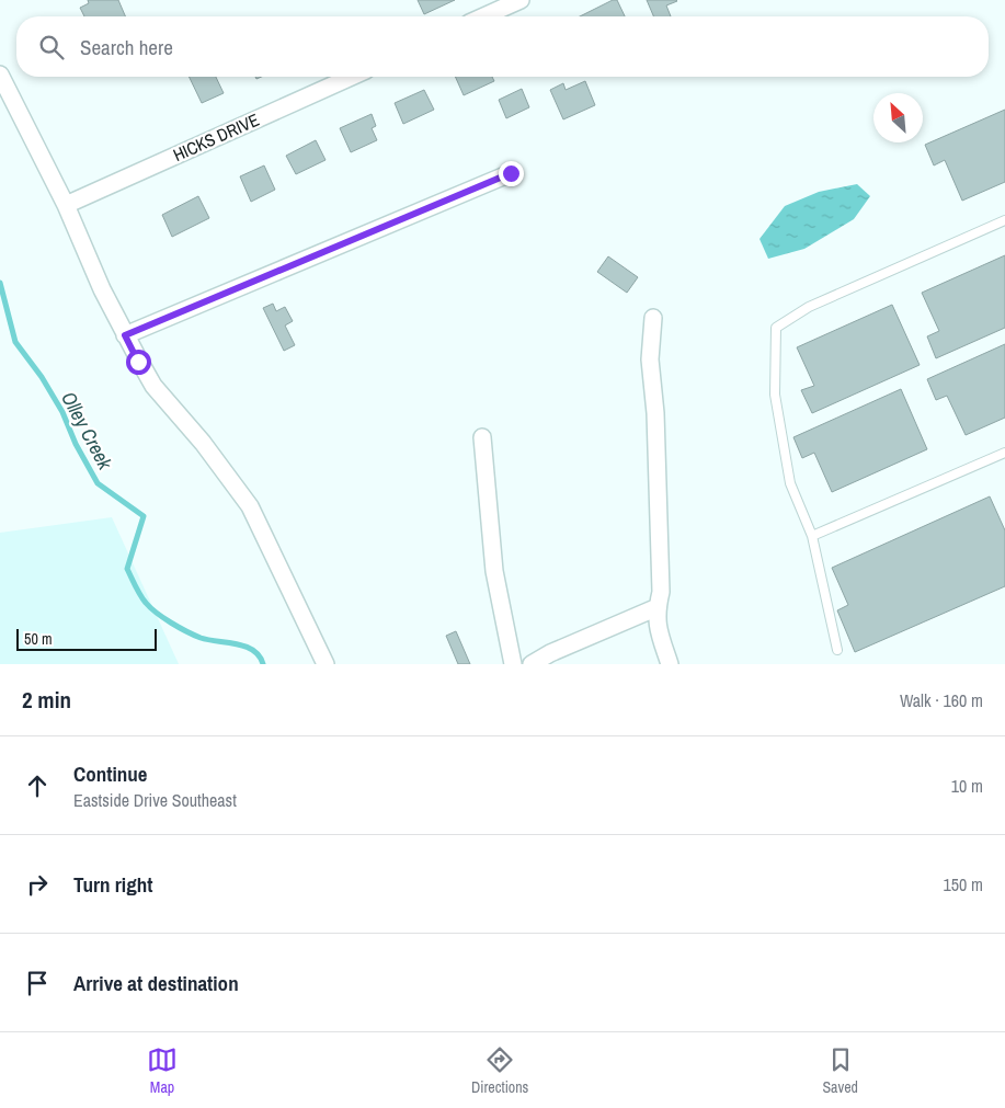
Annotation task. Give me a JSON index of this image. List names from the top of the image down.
{
  "streets": {
    "street": ["HICKS DRIVE"]
  },
  "water": ["Olley Creek"],
  "scale_bar": "50 m",
  "north": "top left",
  "page": {
    "search": "Search here",
    "scale": "50 m",
    "heading": ["2 min", "Walk · 160 m"],
    "list": [
      ["Continue", "Eastside Drive Southeast", "10 m"],
      ["Turn right", "150 m"],
      "Arrive at destination"
    ],
    "nav": ["Map", "Directions", "Saved"]
  }
}
